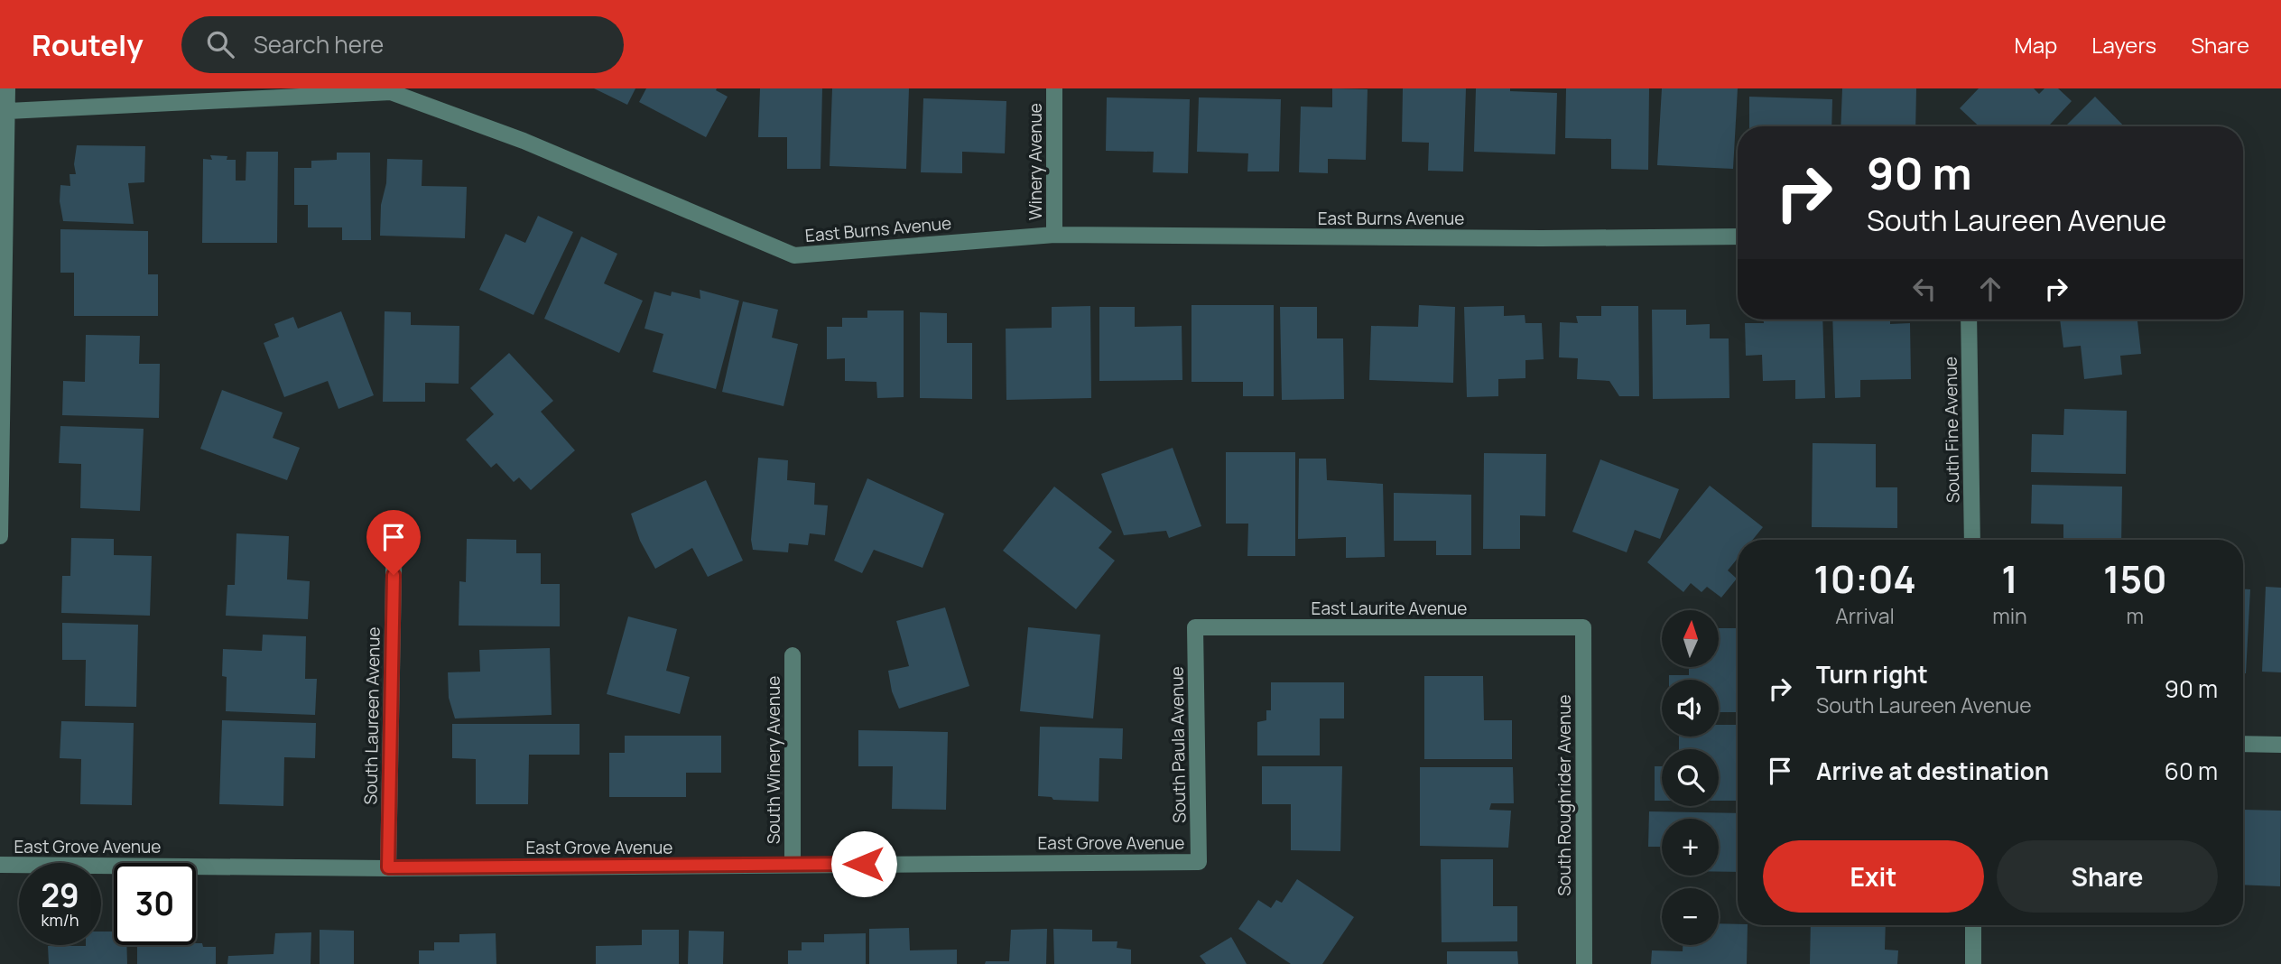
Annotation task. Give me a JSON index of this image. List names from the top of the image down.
{
  "streets": {
    "street": [
      "Winery Avenue",
      "East Burns Avenue",
      "South Fine Avenue",
      "East Laurite Avenue",
      "South Laureen Avenue",
      "South Paula Avenue",
      "South Winery Avenue",
      "South Roughrider Avenue",
      "East Grove Avenue"
    ]
  },
  "crossings": [
    ["Winery Avenue", "East Burns Avenue"],
    ["East Laurite Avenue", "South Paula Avenue"],
    ["East Laurite Avenue", "South Roughrider Avenue"],
    ["South Laureen Avenue", "East Grove Avenue"],
    ["South Paula Avenue", "East Grove Avenue"],
    ["South Winery Avenue", "East Grove Avenue"]
  ],
  "north": "top",
  "page": {
    "header": "Routely",
    "search": "Search here",
    "nav": ["Map", "Layers", "Share"],
    "turn": ["90 m", "South Laureen Avenue"],
    "eta": [
      "10:04",
      "Arrival",
      "1",
      "min",
      "150",
      "m"
    ],
    "map_buttons": ["+", "−"],
    "list": [
      {
        "name": "Turn right",
        "note": "South Laureen Avenue",
        "value": "90 m"
      },
      {
        "name": "Arrive at destination",
        "value": "60 m"
      }
    ],
    "buttons": ["Exit", "Share"],
    "speed": "29 km/h",
    "limit": "30"
  }
}
